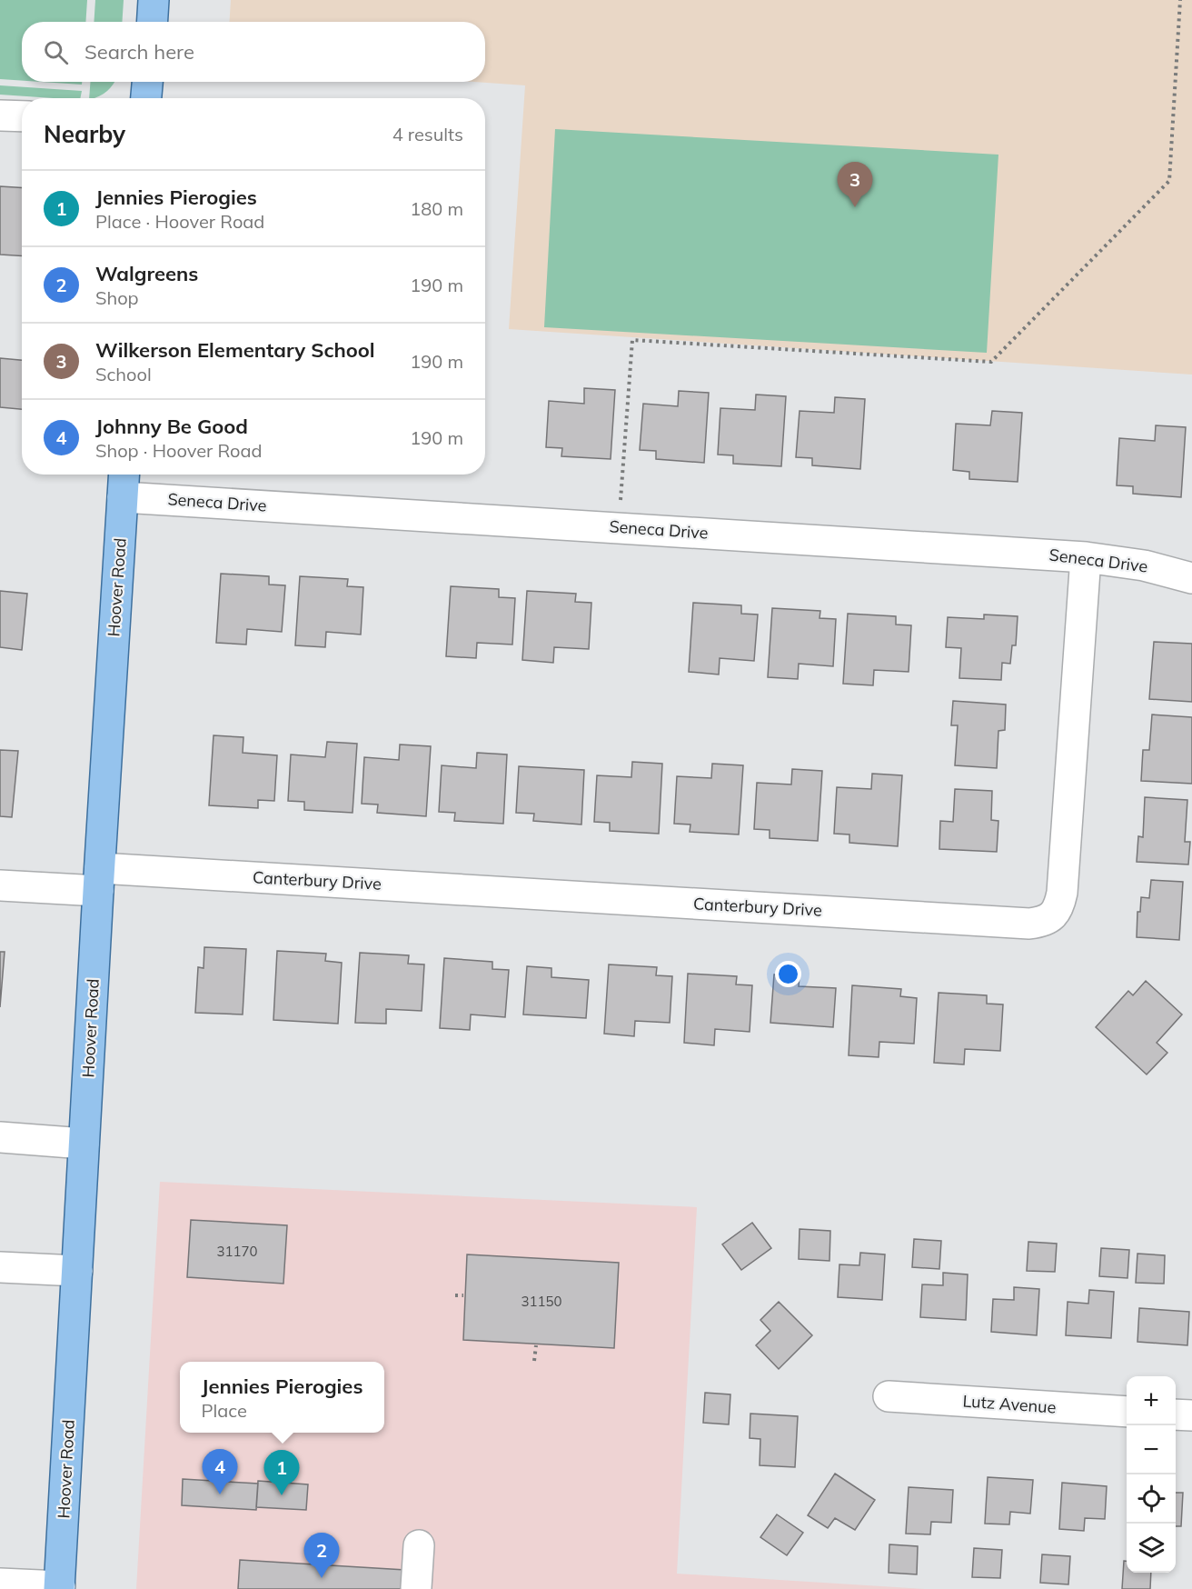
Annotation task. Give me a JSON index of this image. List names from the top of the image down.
{
  "streets": {
    "main road": ["Hoover Road"],
    "street": ["Seneca Drive", "Canterbury Drive", "Lutz Avenue"]
  },
  "crossings": [
    ["Seneca Drive", "Hoover Road"],
    ["Seneca Drive", "Canterbury Drive"],
    ["Hoover Road", "Canterbury Drive"]
  ],
  "house_numbers": ["31170", "31150"],
  "page": {
    "search": "Search here",
    "heading": ["Nearby", "4 results"],
    "pins": [
      "3",
      "4",
      "1",
      "2"
    ],
    "list": [
      {
        "mark": "1",
        "name": "Jennies Pierogies",
        "note": "Place · Hoover Road",
        "value": "180 m"
      },
      {
        "mark": "2",
        "name": "Walgreens",
        "note": "Shop",
        "value": "190 m"
      },
      {
        "mark": "3",
        "name": "Wilkerson Elementary School",
        "note": "School",
        "value": "190 m"
      },
      {
        "mark": "4",
        "name": "Johnny Be Good",
        "note": "Shop · Hoover Road",
        "value": "190 m"
      }
    ],
    "popup": ["Jennies Pierogies", "Place"],
    "map_buttons": ["+", "−"]
  }
}
